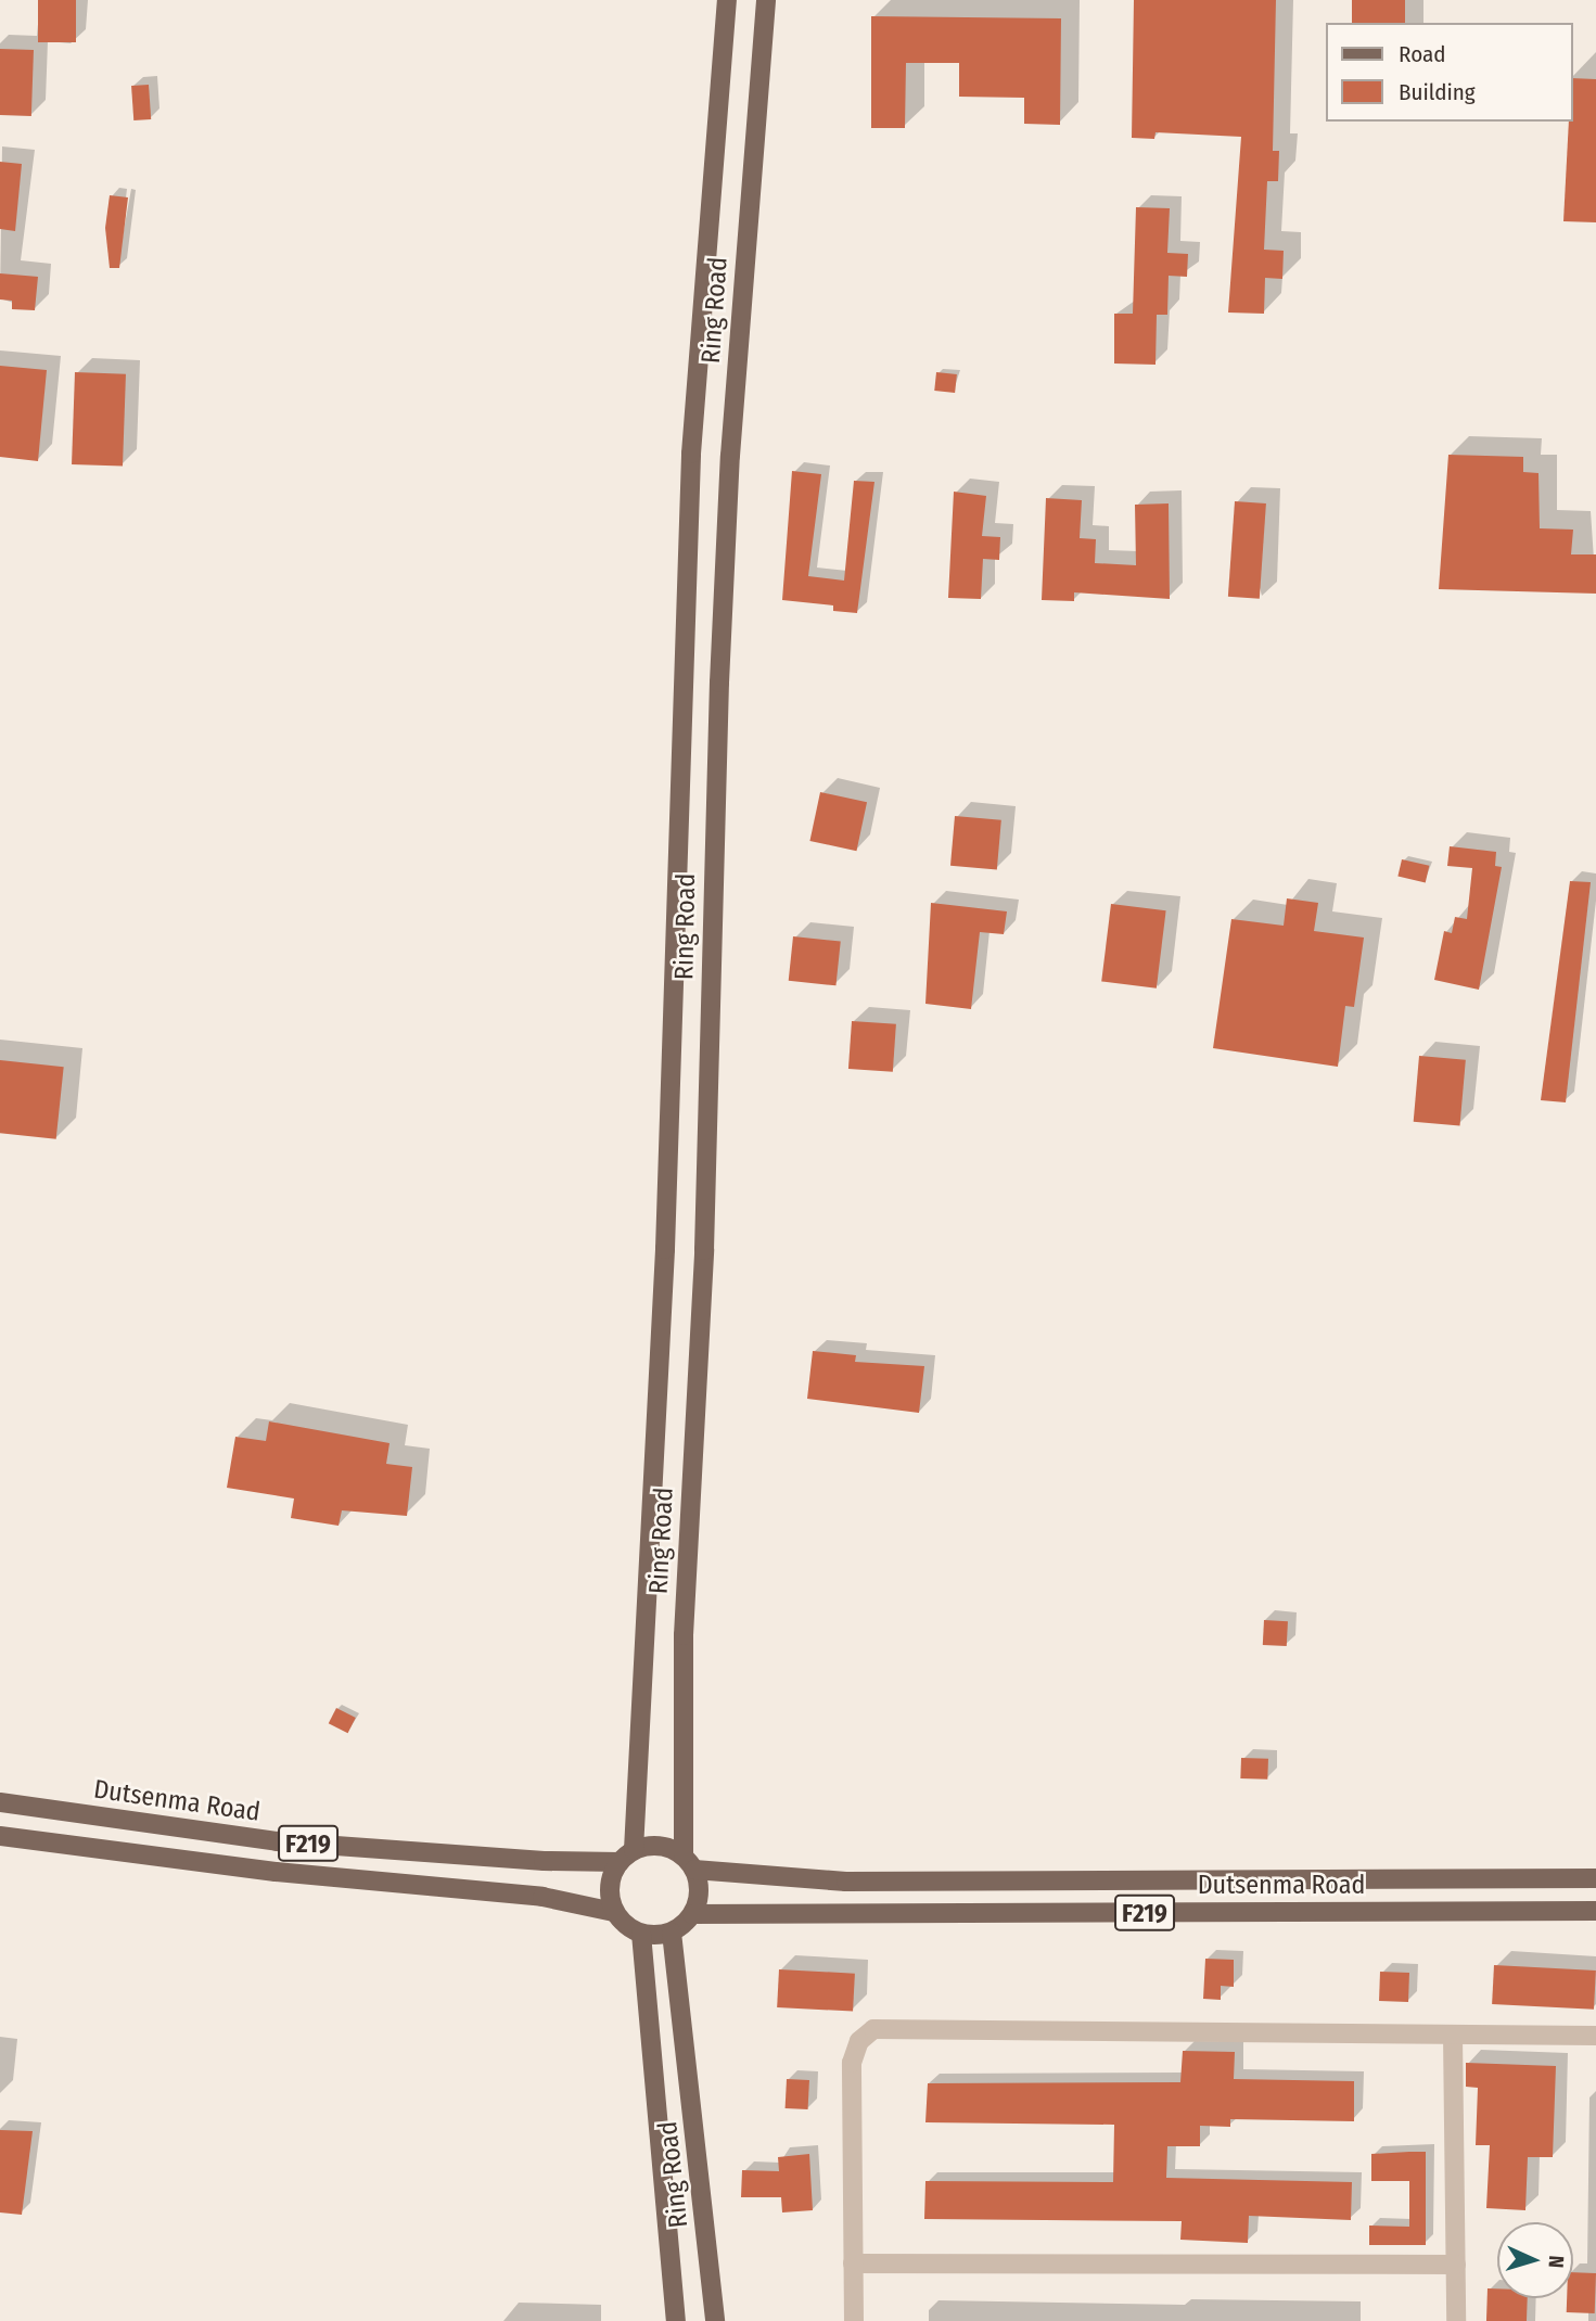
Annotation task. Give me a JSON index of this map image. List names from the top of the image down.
{
  "streets": {
    "main road": ["Ring Road", "Dutsenma Road", "F219"]
  },
  "crossings": [
    ["Ring Road", "Dutsenma Road"],
    ["Ring Road", "F219"],
    ["Dutsenma Road", "F219"]
  ],
  "legend": ["Road", "Building"],
  "north": "right"
}
